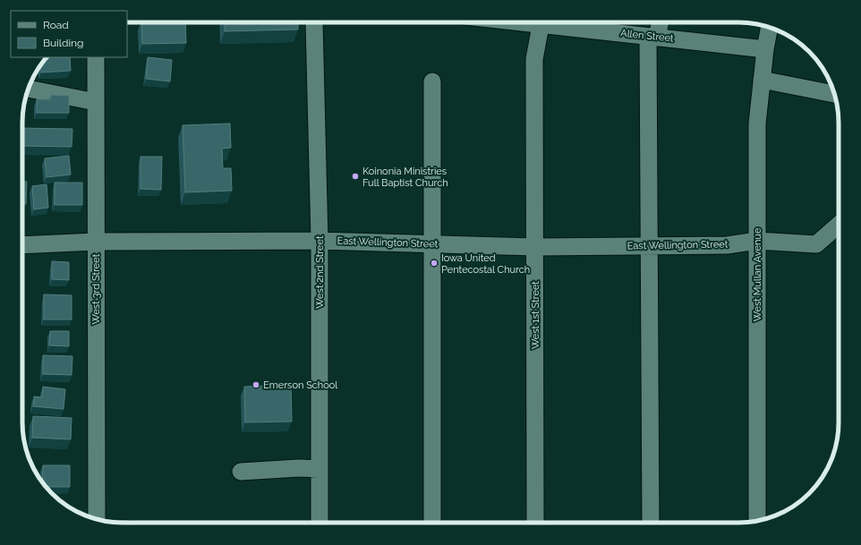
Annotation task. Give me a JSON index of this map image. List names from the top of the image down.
{
  "streets": {
    "street": [
      "Allen Street",
      "East Wellington Street",
      "West 2nd Street",
      "West Mullan Avenue",
      "West 3rd Street",
      "West 1st Street"
    ]
  },
  "crossings": [
    ["Allen Street", "West Mullan Avenue"],
    ["East Wellington Street", "West 2nd Street"],
    ["East Wellington Street", "West Mullan Avenue"],
    ["East Wellington Street", "West 3rd Street"],
    ["East Wellington Street", "West 1st Street"]
  ],
  "places": ["Koinonia Ministries Full Baptist Church", "Iowa United Pentecostal Church", "Emerson School"],
  "legend": ["Road", "Building"]
}
